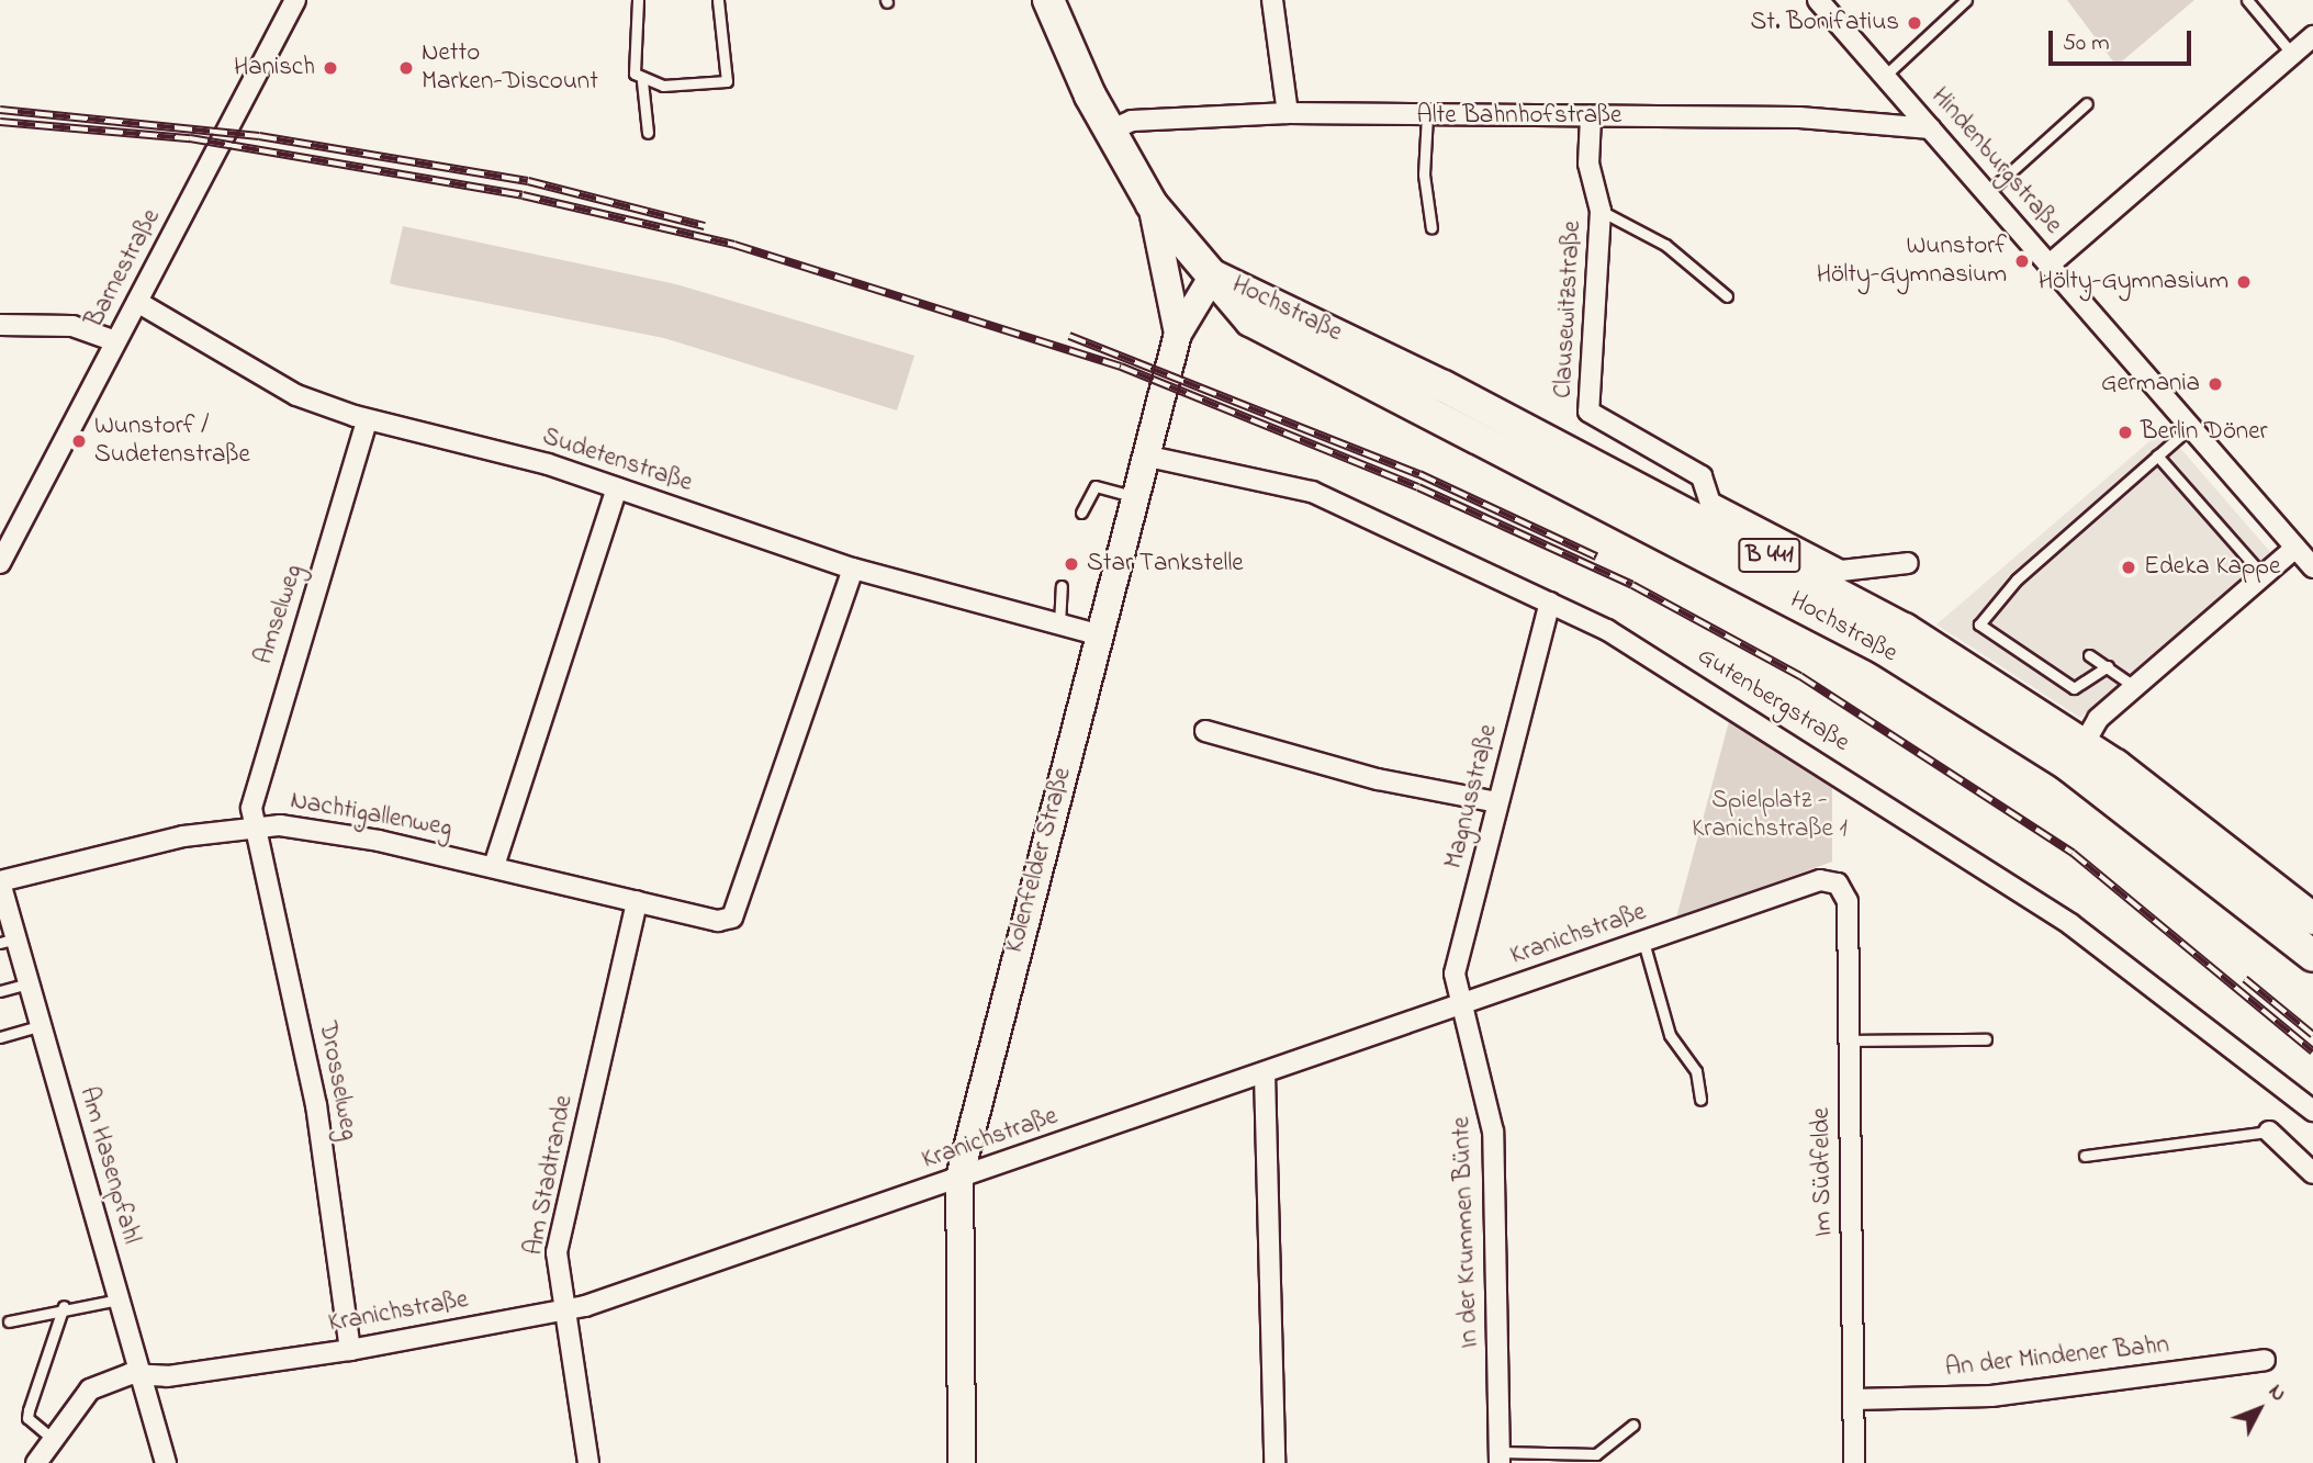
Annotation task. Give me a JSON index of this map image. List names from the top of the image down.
{
  "streets": {
    "main road": ["Hochstraße", "B 441", "Kolenfelder Straße"],
    "street": [
      "Alte Bahnhofstraße",
      "Hindenburgstraße",
      "Barnestraße",
      "Clausewitzstraße",
      "Sudetenstraße",
      "Amselweg",
      "Gutenbergstraße",
      "Magnusstraße",
      "Nachtigallenweg",
      "Kranichstraße",
      "Drosselweg",
      "Am Hasenpfahl",
      "Im Südfelde",
      "Am Stadtrande",
      "In der Krummen Bünte",
      "An der Mindener Bahn"
    ]
  },
  "crossings": [
    ["Alte Bahnhofstraße", "Hindenburgstraße"],
    ["Alte Bahnhofstraße", "Clausewitzstraße"],
    ["Alte Bahnhofstraße", "B 441"],
    ["Barnestraße", "Sudetenstraße"],
    ["Hochstraße", "B 441"],
    ["Hochstraße", "Kolenfelder Straße"],
    ["Sudetenstraße", "Amselweg"],
    ["Sudetenstraße", "Nachtigallenweg"],
    ["Sudetenstraße", "Kolenfelder Straße"],
    ["B 441", "Kolenfelder Straße"],
    ["Amselweg", "Nachtigallenweg"],
    ["Amselweg", "Drosselweg"],
    ["Gutenbergstraße", "Magnusstraße"],
    ["Gutenbergstraße", "Kolenfelder Straße"],
    ["Magnusstraße", "Kranichstraße"],
    ["Magnusstraße", "In der Krummen Bünte"],
    ["Nachtigallenweg", "Drosselweg"],
    ["Nachtigallenweg", "Am Hasenpfahl"],
    ["Nachtigallenweg", "Am Stadtrande"],
    ["Kolenfelder Straße", "Kranichstraße"],
    ["Kranichstraße", "Drosselweg"],
    ["Kranichstraße", "Am Hasenpfahl"],
    ["Kranichstraße", "Im Südfelde"],
    ["Kranichstraße", "Am Stadtrande"],
    ["Kranichstraße", "In der Krummen Bünte"],
    ["Im Südfelde", "An der Mindener Bahn"]
  ],
  "parks": ["Spielplatz - Kranichstraße 1"],
  "places": [
    "St. Bonifatius",
    "Hanisch",
    "Netto Marken-Discount",
    "Wunstorf Hölty-Gymnasium",
    "Hölty-Gymnasium",
    "Germania",
    "Berlin Döner",
    "Wunstorf / Sudetenstraße",
    "Star Tankstelle",
    "Edeka Kappe"
  ],
  "scale_bar": "50 m",
  "north": "top right"
}
